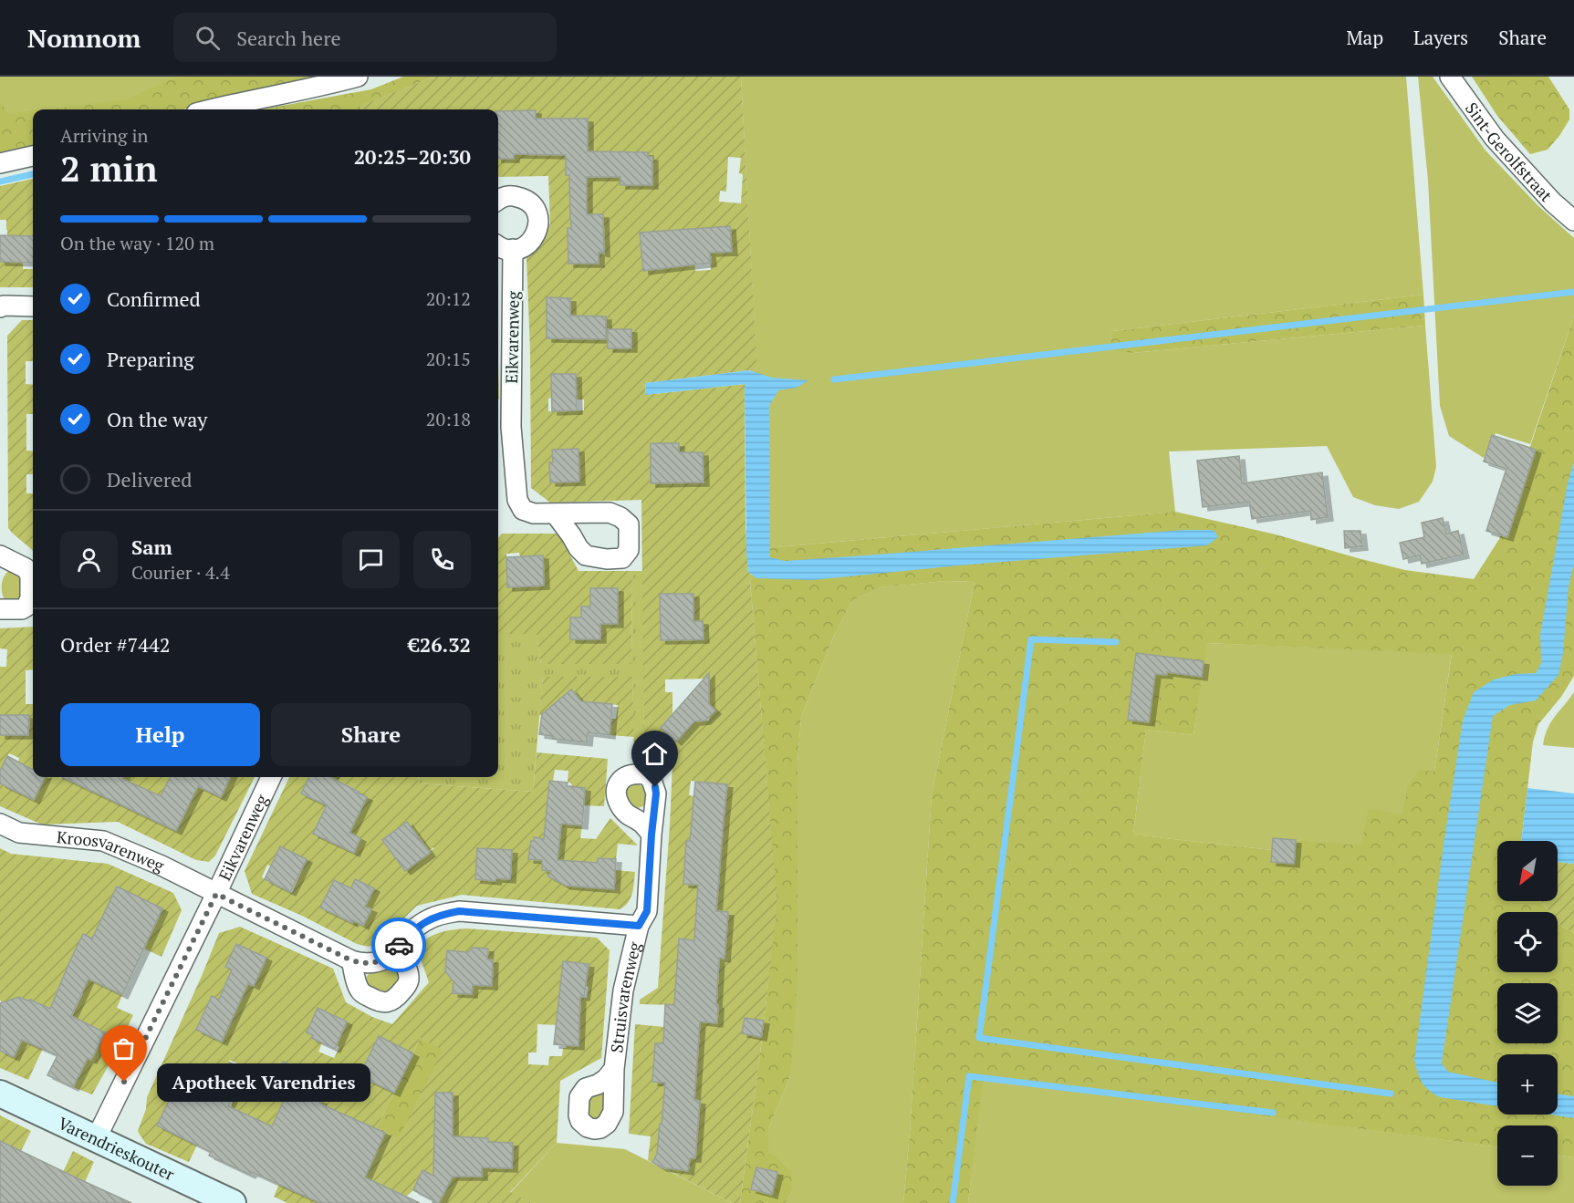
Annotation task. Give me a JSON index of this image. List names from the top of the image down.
{
  "streets": {
    "street": [
      "Sint-Gerolfstraat",
      "Eikvarenweg",
      "Kroosvarenweg",
      "Struisvarenweg",
      "Varendrieskouter"
    ]
  },
  "crossings": [
    ["Eikvarenweg", "Kroosvarenweg"],
    ["Eikvarenweg", "Struisvarenweg"],
    ["Eikvarenweg", "Varendrieskouter"],
    ["Kroosvarenweg", "Struisvarenweg"]
  ],
  "places": ["Apotheek Varendries"],
  "north": "bottom left",
  "page": {
    "header": "Nomnom",
    "search": "Search here",
    "nav": ["Map", "Layers", "Share"],
    "heading": ["2 min", "Arriving in", "20:25–20:30"],
    "panel": [
      "Sam",
      "Courier · 4.4",
      "Order #7442",
      "€26.32"
    ],
    "bar": "On the way · 120 m",
    "list": [
      ["Confirmed", "20:12"],
      ["Preparing", "20:15"],
      ["On the way", "20:18"],
      "Delivered"
    ],
    "buttons": ["Help", "Share"],
    "map_buttons": ["+", "−"],
    "bubble": "Apotheek Varendries"
  }
}
